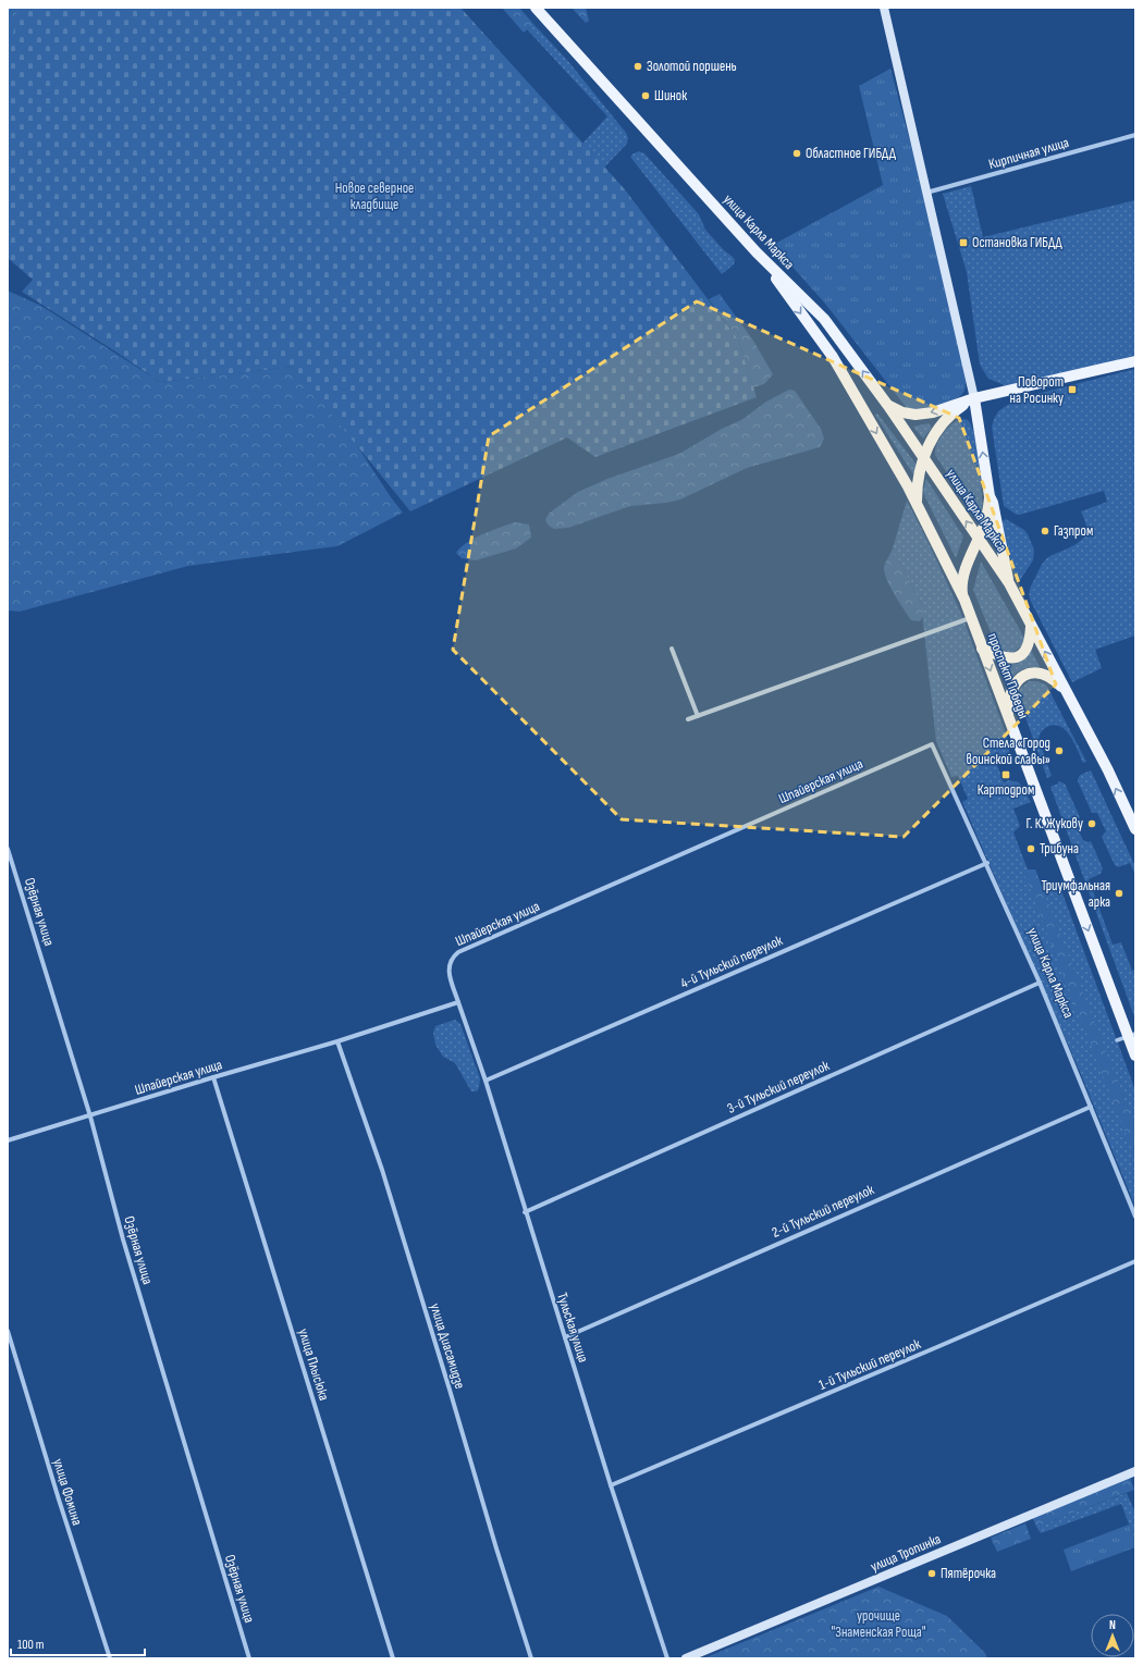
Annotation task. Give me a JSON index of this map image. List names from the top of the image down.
{
  "streets": {
    "main road": ["улица Карла Маркса", "проспект Победы", "улица Тропинка"],
    "street": [
      "Кирпичная улица",
      "Шпайерская улица",
      "Озёрная улица",
      "4-й Тульский переулок",
      "3-й Тульский переулок",
      "2-й Тульский переулок",
      "Тульская улица",
      "улица Диасамидзе",
      "улица Плысюка",
      "1-й Тульский переулок",
      "улица Фомина"
    ]
  },
  "crossings": [
    ["Кирпичная улица", "улица Карла Маркса"],
    ["улица Карла Маркса", "Шпайерская улица"],
    ["улица Карла Маркса", "4-й Тульский переулок"],
    ["улица Карла Маркса", "3-й Тульский переулок"],
    ["улица Карла Маркса", "2-й Тульский переулок"],
    ["Шпайерская улица", "Озёрная улица"],
    ["Шпайерская улица", "Тульская улица"],
    ["Шпайерская улица", "улица Диасамидзе"],
    ["Шпайерская улица", "улица Плысюка"],
    ["4-й Тульский переулок", "Тульская улица"],
    ["3-й Тульский переулок", "Тульская улица"],
    ["2-й Тульский переулок", "Тульская улица"],
    ["Тульская улица", "1-й Тульский переулок"]
  ],
  "parks": ["Новое северное кладбище", "урочище \"Знаменская Роща\""],
  "places": {
    "other": [
      "Золотой поршень",
      "Шинок",
      "Областное ГИБДД",
      "Газпром",
      "Стела «Город воинской славы»",
      "Г. К. Жукову",
      "Трибуна",
      "Триумфальная арка",
      "Пятёрочка"
    ],
    "transit": ["Остановка ГИБДД", "Поворот на Росинку", "Картодром"]
  },
  "scale_bar": "100 m",
  "north": "top"
}
